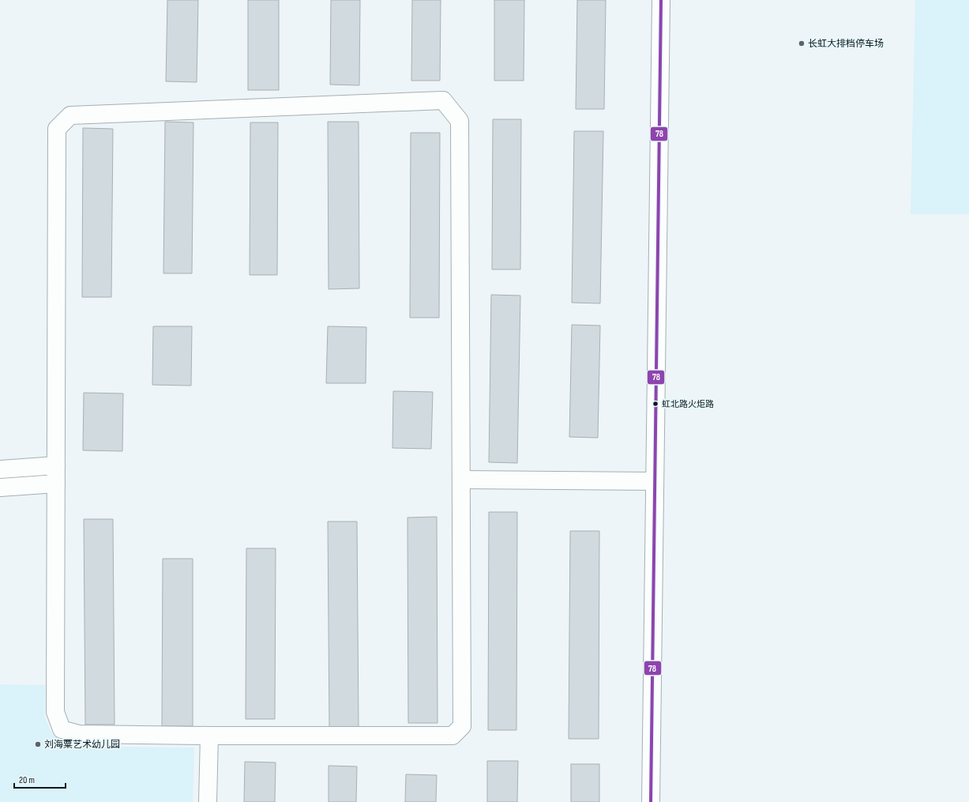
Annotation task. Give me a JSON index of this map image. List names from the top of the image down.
{
  "places": ["长虹大排档停车场", "虹北路火炬路", "刘海粟艺术幼儿园"],
  "lines": ["transit line 78"],
  "scale_bar": "20 m"
}
